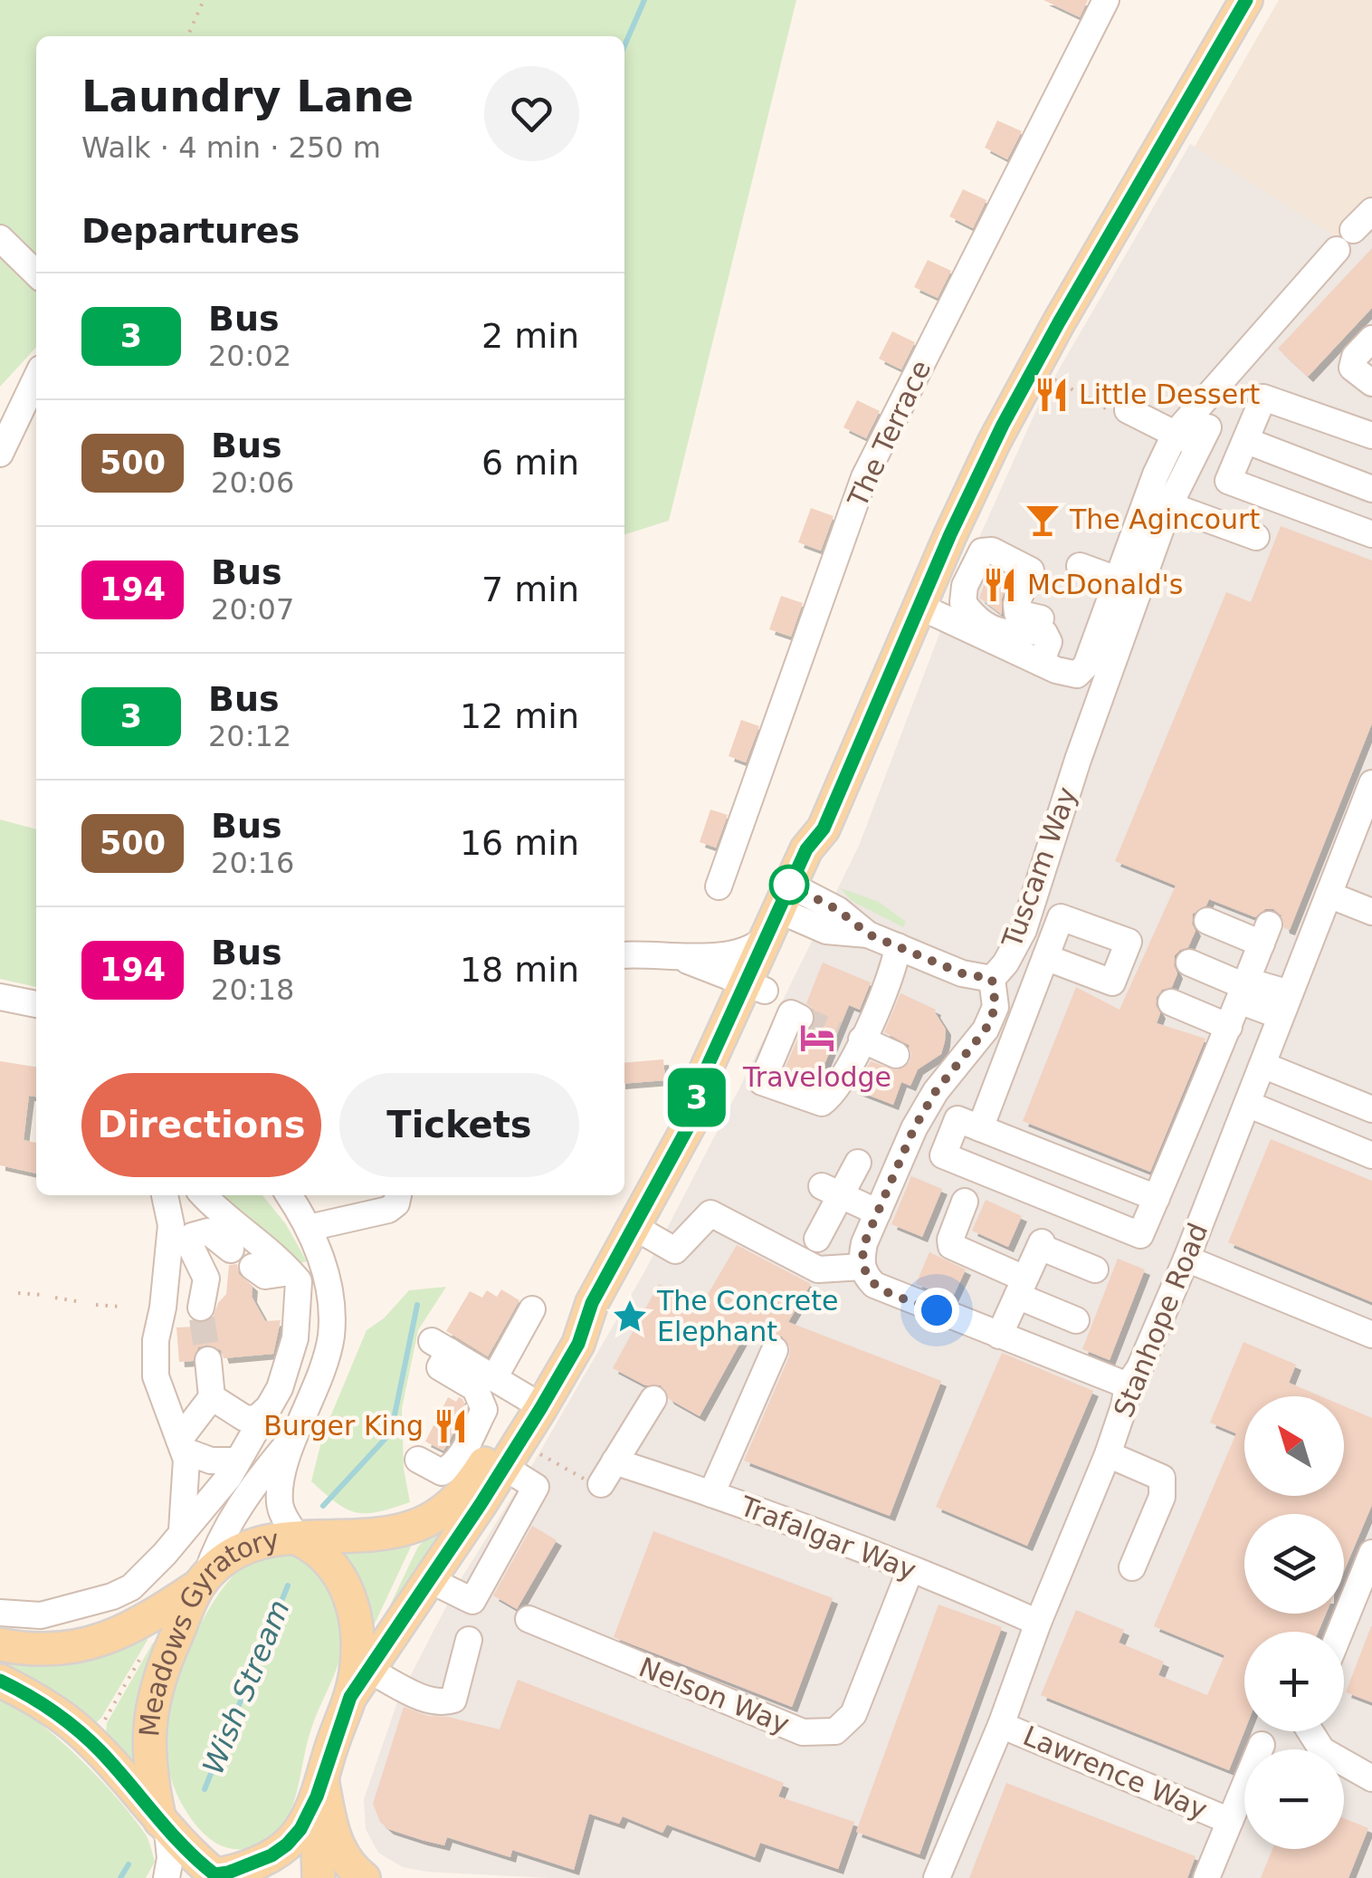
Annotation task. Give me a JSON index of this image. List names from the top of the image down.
{
  "streets": {
    "main road": ["Meadows Gyratory"],
    "street": [
      "The Terrace",
      "Tuscam Way",
      "Stanhope Road",
      "Trafalgar Way",
      "Nelson Way",
      "Lawrence Way"
    ]
  },
  "crossings": [
    ["Stanhope Road", "Trafalgar Way"],
    ["Stanhope Road", "Lawrence Way"],
    ["Trafalgar Way", "Nelson Way"]
  ],
  "water": ["Wish Stream"],
  "places": {
    "restaurant": ["Little Dessert", "McDonald's", "Burger King"],
    "bar": ["The Agincourt"],
    "hotel": ["Travelodge"],
    "place": ["The Concrete Elephant"]
  },
  "lines": ["bus line 3"],
  "north": "top left",
  "page": {
    "on_map": "3",
    "heading": [
      ["Laundry Lane", "Walk · 4 min · 250 m"],
      "Departures"
    ],
    "list": [
      {
        "mark": "3",
        "name": "Bus",
        "note": "20:02",
        "value": "2 min"
      },
      {
        "mark": "500",
        "name": "Bus",
        "note": "20:06",
        "value": "6 min"
      },
      {
        "mark": "194",
        "name": "Bus",
        "note": "20:07",
        "value": "7 min"
      },
      {
        "mark": "3",
        "name": "Bus",
        "note": "20:12",
        "value": "12 min"
      },
      {
        "mark": "500",
        "name": "Bus",
        "note": "20:16",
        "value": "16 min"
      },
      {
        "mark": "194",
        "name": "Bus",
        "note": "20:18",
        "value": "18 min"
      }
    ],
    "buttons": ["Directions", "Tickets"],
    "map_buttons": ["+", "−"]
  }
}
